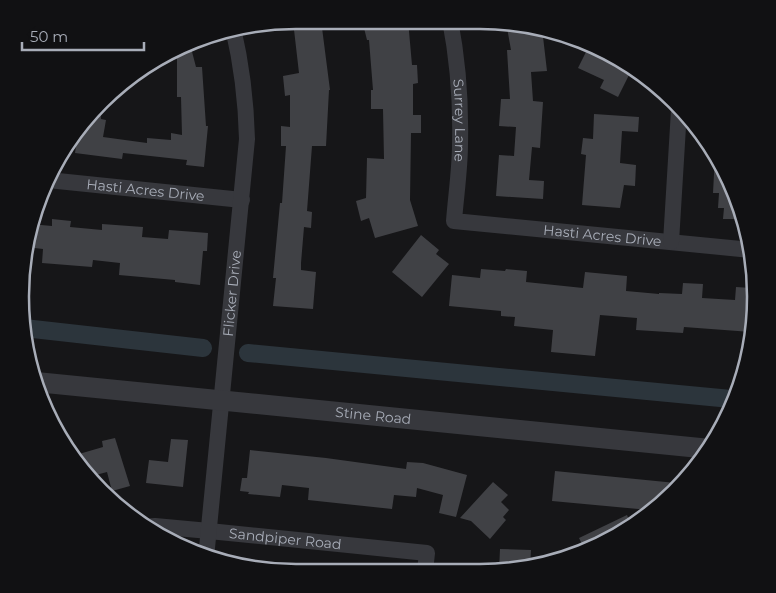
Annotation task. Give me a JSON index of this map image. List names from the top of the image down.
{
  "streets": {
    "street": [
      "Surrey Lane",
      "Hasti Acres Drive",
      "Flicker Drive",
      "Stine Road",
      "Sandpiper Road"
    ]
  },
  "crossings": [
    ["Surrey Lane", "Hasti Acres Drive"],
    ["Hasti Acres Drive", "Flicker Drive"],
    ["Flicker Drive", "Stine Road"],
    ["Flicker Drive", "Sandpiper Road"]
  ],
  "scale_bar": "50 m"
}
